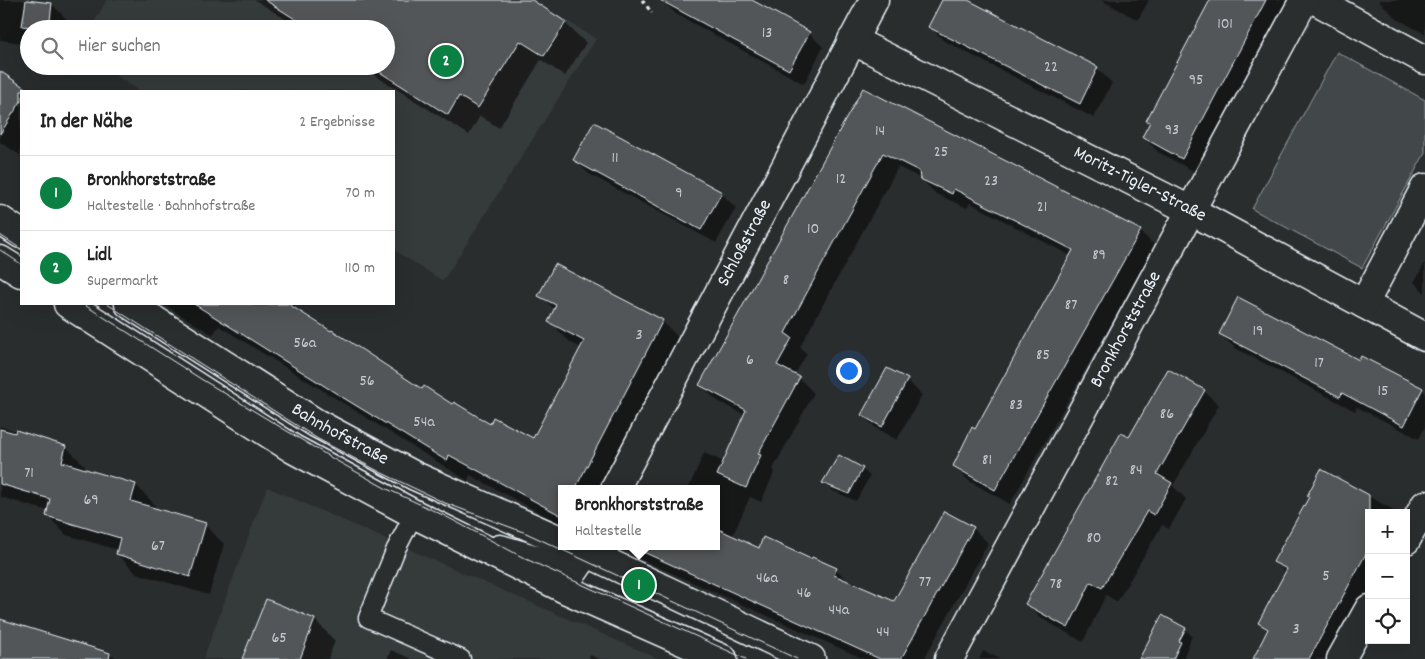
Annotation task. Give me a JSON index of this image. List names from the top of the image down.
{
  "streets": {
    "street": [
      "Moritz-Tigler-Straße",
      "Schloßstraße",
      "Bronkhorststraße",
      "Bahnhofstraße"
    ]
  },
  "crossings": [
    ["Moritz-Tigler-Straße", "Schloßstraße"],
    ["Moritz-Tigler-Straße", "Bronkhorststraße"]
  ],
  "house_numbers": [
    "101",
    "13",
    "22",
    "95",
    "93",
    "14",
    "25",
    "11",
    "12",
    "23",
    "9",
    "21",
    "10",
    "89",
    "8",
    "87",
    "19",
    "3",
    "56a",
    "85",
    "6",
    "17",
    "56",
    "15",
    "83",
    "86",
    "54a",
    "81",
    "84",
    "71",
    "82",
    "69",
    "80",
    "67",
    "5",
    "46a",
    "77",
    "78",
    "46",
    "44a",
    "3",
    "44",
    "65"
  ],
  "page": {
    "search": "Hier suchen",
    "pins": ["2", "1"],
    "heading": ["In der Nähe", "2 Ergebnisse"],
    "list": [
      {
        "mark": "1",
        "name": "Bronkhorststraße",
        "note": "Haltestelle · Bahnhofstraße",
        "value": "70 m"
      },
      {
        "mark": "2",
        "name": "Lidl",
        "note": "Supermarkt",
        "value": "110 m"
      }
    ],
    "popup": ["Bronkhorststraße", "Haltestelle"],
    "map_buttons": ["+", "−"]
  }
}
